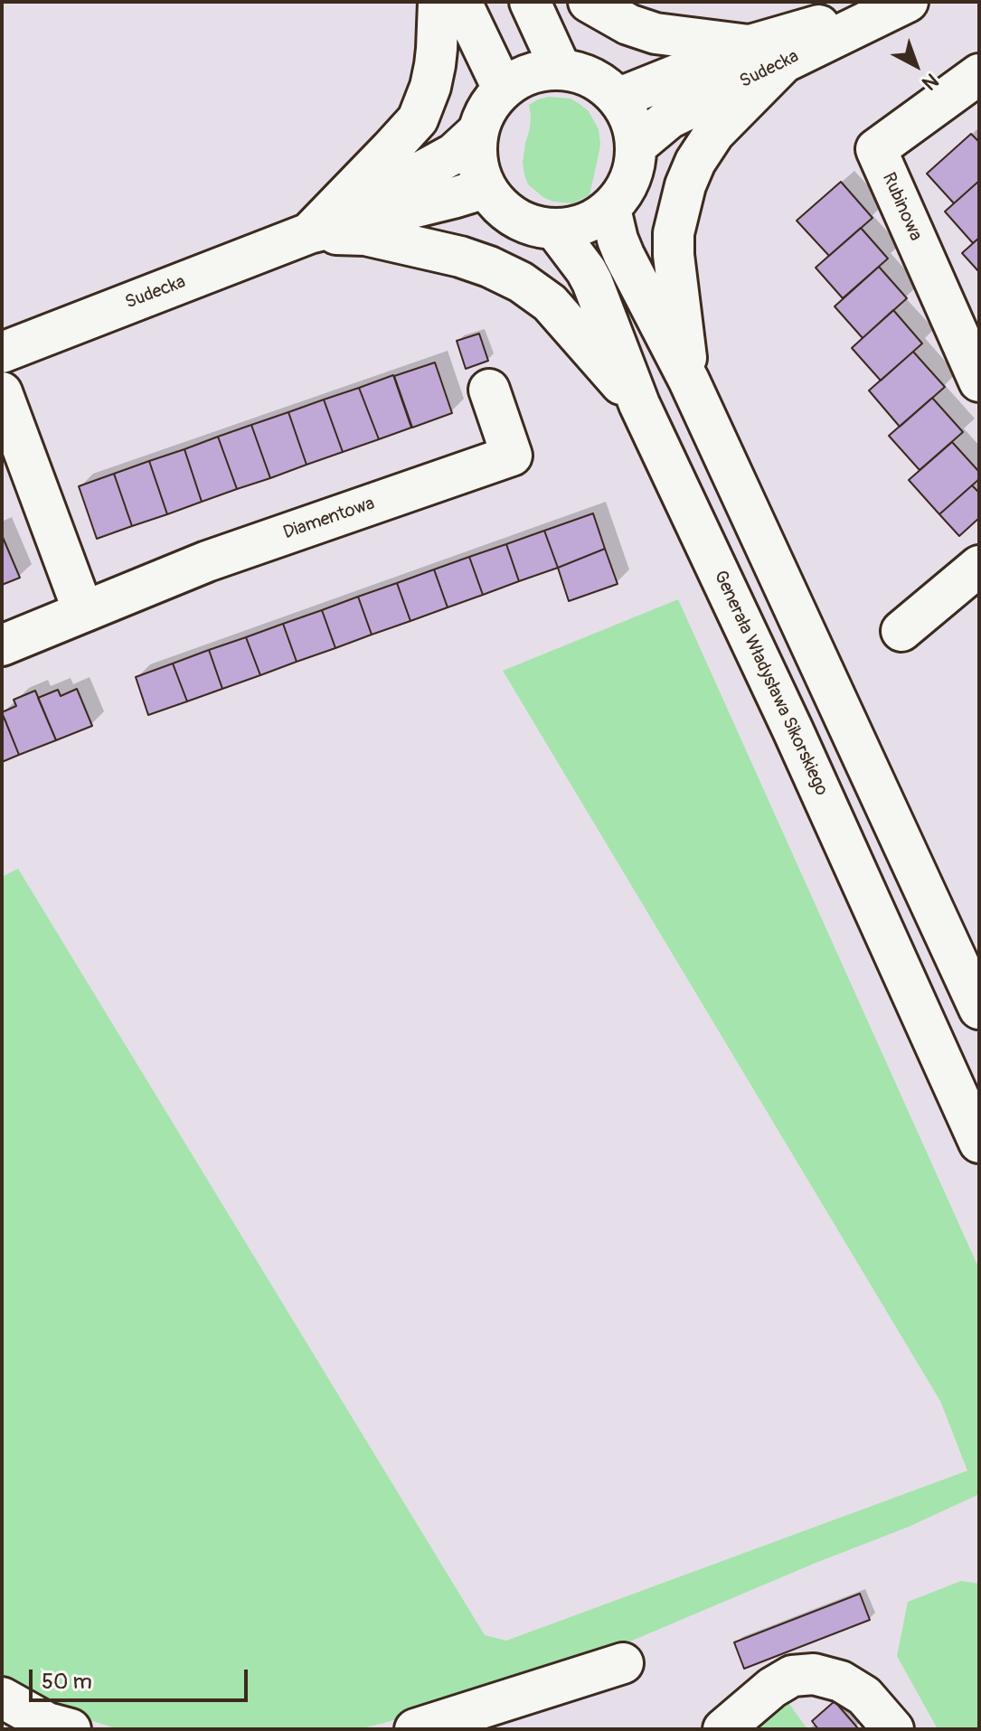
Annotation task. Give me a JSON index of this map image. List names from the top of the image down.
{
  "streets": {
    "street": [
      "Sudecka",
      "Rubinowa",
      "Diamentowa",
      "Generała Władysława Sikorskiego"
    ]
  },
  "crossings": [
    ["Sudecka", "Generała Władysława Sikorskiego"]
  ],
  "scale_bar": "50 m",
  "north": "bottom right"
}
